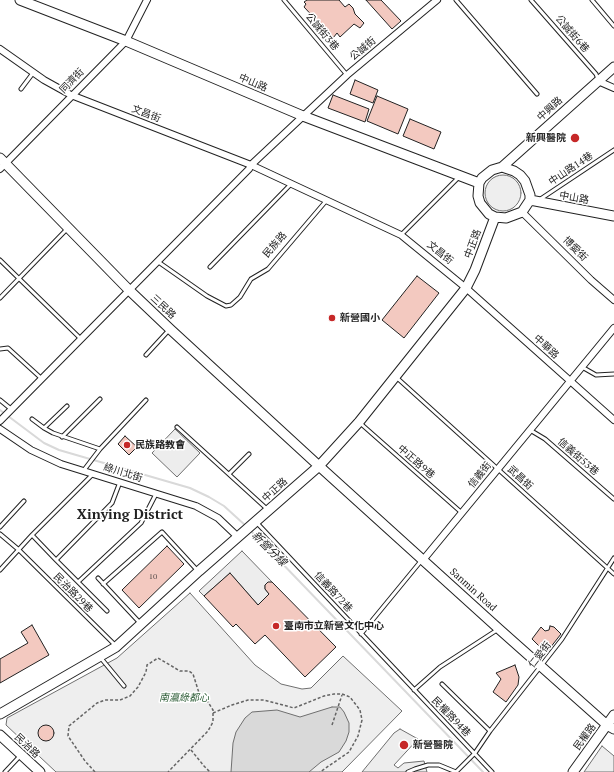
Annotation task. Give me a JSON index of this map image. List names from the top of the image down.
{
  "streets": {
    "street": [
      "公誠街",
      "同濟街",
      "中山路",
      "中興路",
      "文昌街",
      "中正路",
      "博愛街",
      "三民路",
      "中華路",
      "綠川北街",
      "信義街",
      "Sanmin Road",
      "民權路",
      "民治路"
    ],
    "lane": [
      "公誠街3巷",
      "公誠街6巷",
      "中山路14巷",
      "民族路",
      "信義街53巷",
      "中正路9巷",
      "武昌街",
      "信義路72巷",
      "民治路29巷",
      "仁愛街",
      "民權路94巷"
    ]
  },
  "crossings": [
    ["公誠街3巷", "公誠街"],
    ["公誠街6巷", "中興路"],
    ["公誠街", "中山路"],
    ["同濟街", "中山路"],
    ["同濟街", "文昌街"],
    ["同濟街", "三民路"],
    ["中山路", "中興路"],
    ["中山路", "中山路14巷"],
    ["中山路", "中正路"],
    ["中山路", "博愛街"],
    ["中興路", "中山路14巷"],
    ["中興路", "中正路"],
    ["中興路", "博愛街"],
    ["文昌街", "中正路"],
    ["文昌街", "民族路"],
    ["文昌街", "中華路"],
    ["中山路14巷", "中正路"],
    ["中山路14巷", "博愛街"],
    ["中正路", "博愛街"],
    ["中正路", "三民路"],
    ["中正路", "中華路"],
    ["中正路", "中正路9巷"],
    ["中正路", "綠川北街"],
    ["中正路", "武昌街"],
    ["中正路", "Sanmin Road"],
    ["中正路", "信義路72巷"],
    ["中正路", "民治路29巷"],
    ["三民路", "Sanmin Road"],
    ["中華路", "信義街"],
    ["信義街53巷", "信義街"],
    ["中正路9巷", "信義街"],
    ["信義街", "武昌街"],
    ["信義街", "Sanmin Road"],
    ["信義街", "信義路72巷"],
    ["武昌街", "仁愛街"],
    ["Sanmin Road", "仁愛街"],
    ["Sanmin Road", "民權路"],
    ["信義路72巷", "民權路94巷"],
    ["仁愛街", "民權路94巷"]
  ],
  "districts": ["Xinying District"],
  "water": ["新營分線"],
  "parks": ["南瀛綠都心"],
  "places": [
    "新興醫院",
    "新營國小",
    "民族路教會",
    "臺南市立新營文化中心",
    "新營醫院"
  ],
  "house_numbers": ["10"]
}
